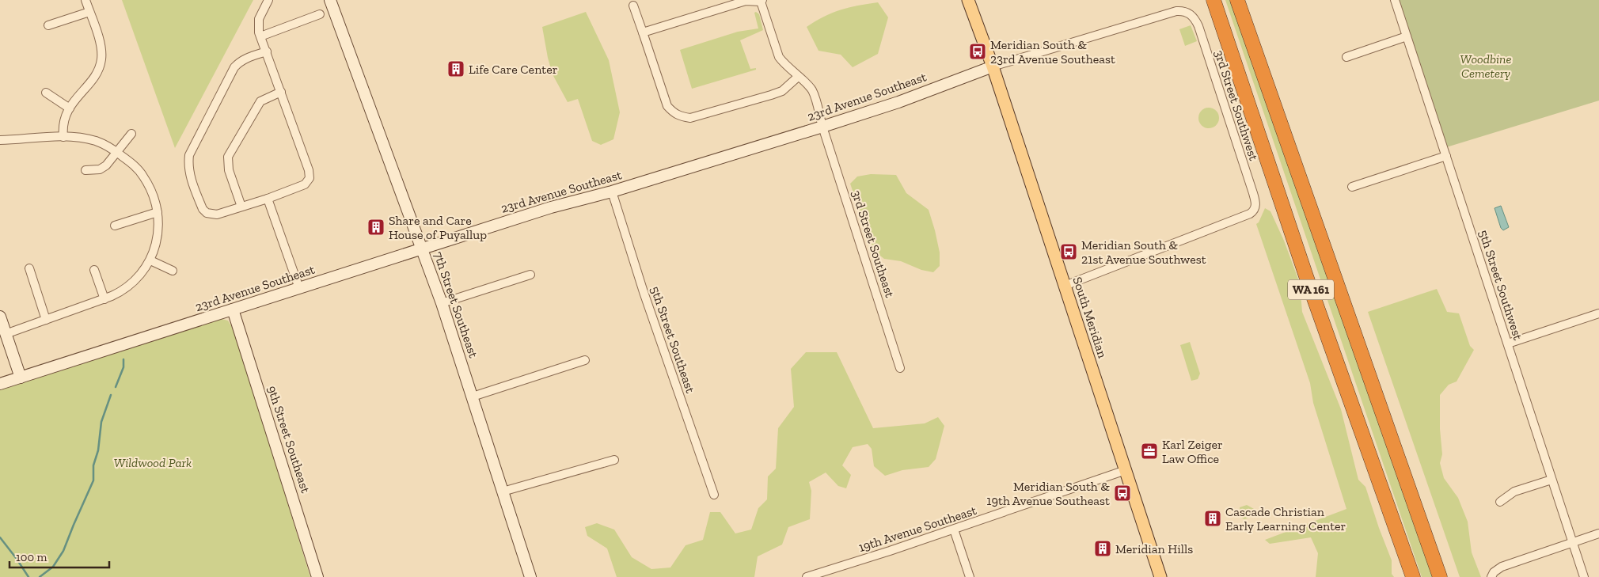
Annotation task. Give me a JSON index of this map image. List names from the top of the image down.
{
  "streets": {
    "highway": ["WA 161"],
    "main road": ["South Meridian"],
    "street": [
      "23rd Avenue Southeast",
      "3rd Street Southwest",
      "3rd Street Southeast",
      "5th Street Southwest",
      "7th Street Southeast",
      "5th Street Southeast",
      "9th Street Southeast",
      "19th Avenue Southeast"
    ]
  },
  "crossings": [
    ["23rd Avenue Southeast", "3rd Street Southwest"],
    ["23rd Avenue Southeast", "3rd Street Southeast"],
    ["23rd Avenue Southeast", "7th Street Southeast"],
    ["23rd Avenue Southeast", "South Meridian"],
    ["23rd Avenue Southeast", "5th Street Southeast"],
    ["23rd Avenue Southeast", "9th Street Southeast"],
    ["3rd Street Southwest", "South Meridian"],
    ["South Meridian", "19th Avenue Southeast"]
  ],
  "parks": ["Woodbine Cemetery", "Wildwood Park"],
  "places": {
    "bus stop": ["Meridian South & 23rd Avenue Southeast", "Meridian South & 21st Avenue Southwest", "Meridian South & 19th Avenue Southeast"],
    "building": [
      "Life Care Center",
      "Share and Care House of Puyallup",
      "Cascade Christian Early Learning Center",
      "Meridian Hills"
    ],
    "office": ["Karl Zeiger Law Office"]
  },
  "scale_bar": "100 m"
}
